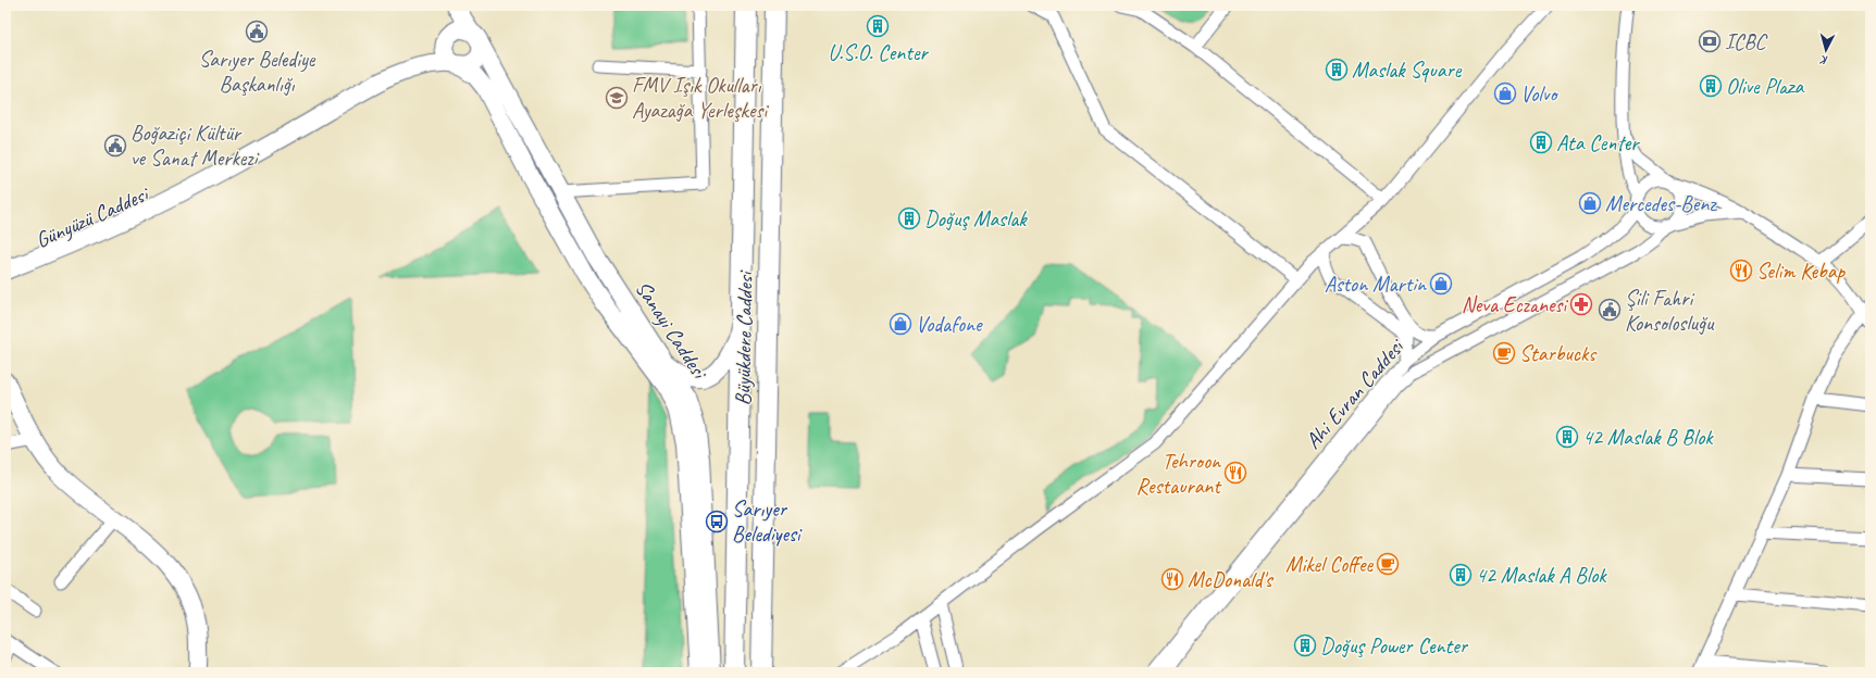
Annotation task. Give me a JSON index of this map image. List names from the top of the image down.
{
  "streets": {
    "main road": ["Büyükdere Caddesi"],
    "street": ["Günyüzü Caddesi", "Sanayi Caddesi", "Ahi Evran Caddesi"]
  },
  "places": {
    "building": [
      "U.S.O. Center",
      "Maslak Square",
      "Olive Plaza",
      "Ata Center",
      "Doğuş Maslak",
      "42 Maslak B Blok",
      "42 Maslak A Blok",
      "Doğuş Power Center"
    ],
    "public building": ["Sarıyer Belediye Başkanlığı", "Boğaziçi Kültür ve Sanat Merkezi", "Şili Fahri Konsolosluğu"],
    "bank": ["ICBC"],
    "shop": [
      "Volvo",
      "Mercedes-Benz",
      "Aston Martin",
      "Vodafone"
    ],
    "school or university": ["FMV Işık Okulları Ayazağa Yerleşkesi"],
    "restaurant": ["Selim Kebap", "Tehroon Restaurant", "McDonald's"],
    "pharmacy": ["Neva Eczanesi"],
    "cafe": ["Starbucks", "Mikel Coffee"],
    "bus stop": ["Sarıyer Belediyesi"]
  },
  "north": "bottom"
}
